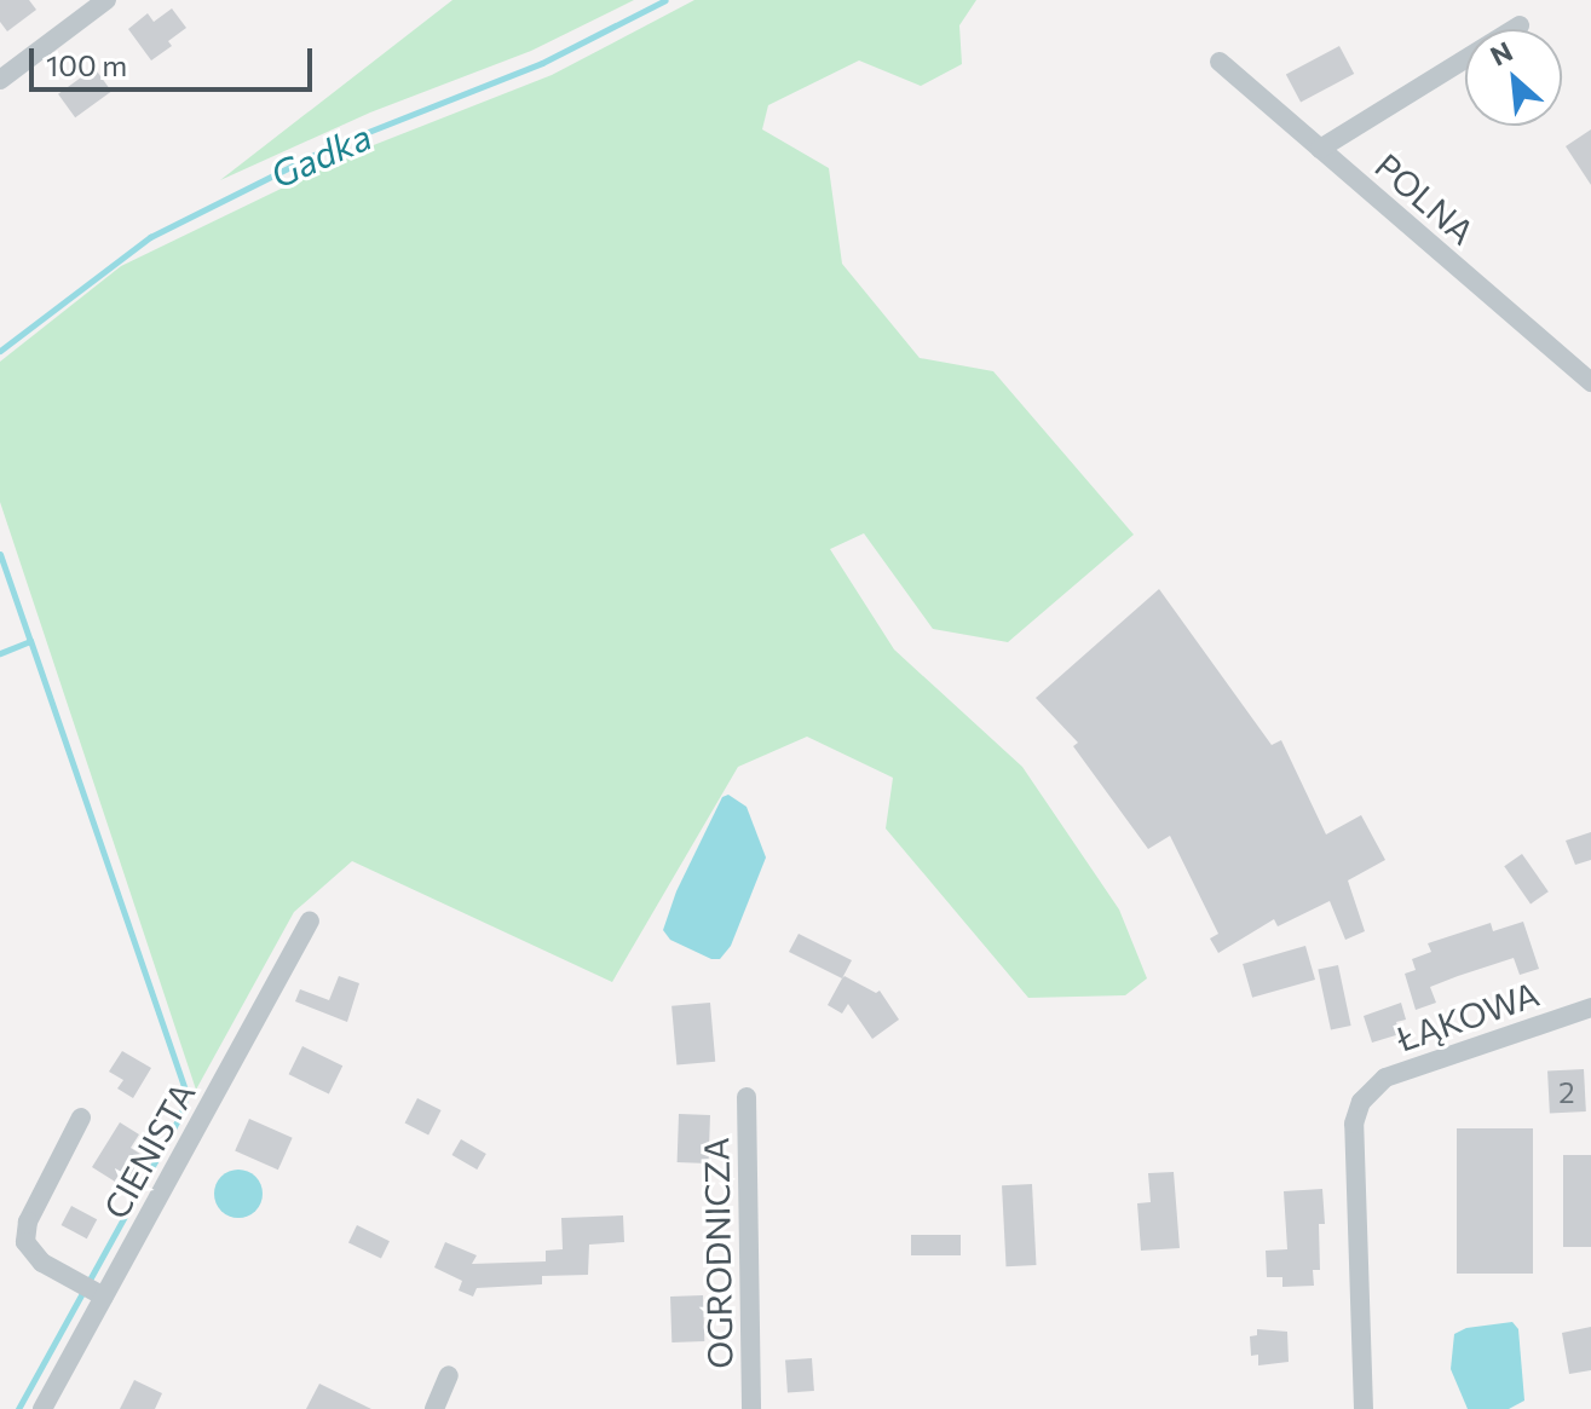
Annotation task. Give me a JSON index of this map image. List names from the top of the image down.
{
  "streets": {
    "street": [
      "POLNA",
      "ŁĄKOWA",
      "CIENISTA",
      "OGRODNICZA"
    ]
  },
  "water": ["Gadka"],
  "house_numbers": ["2"],
  "scale_bar": "100 m",
  "north": "top left"
}
